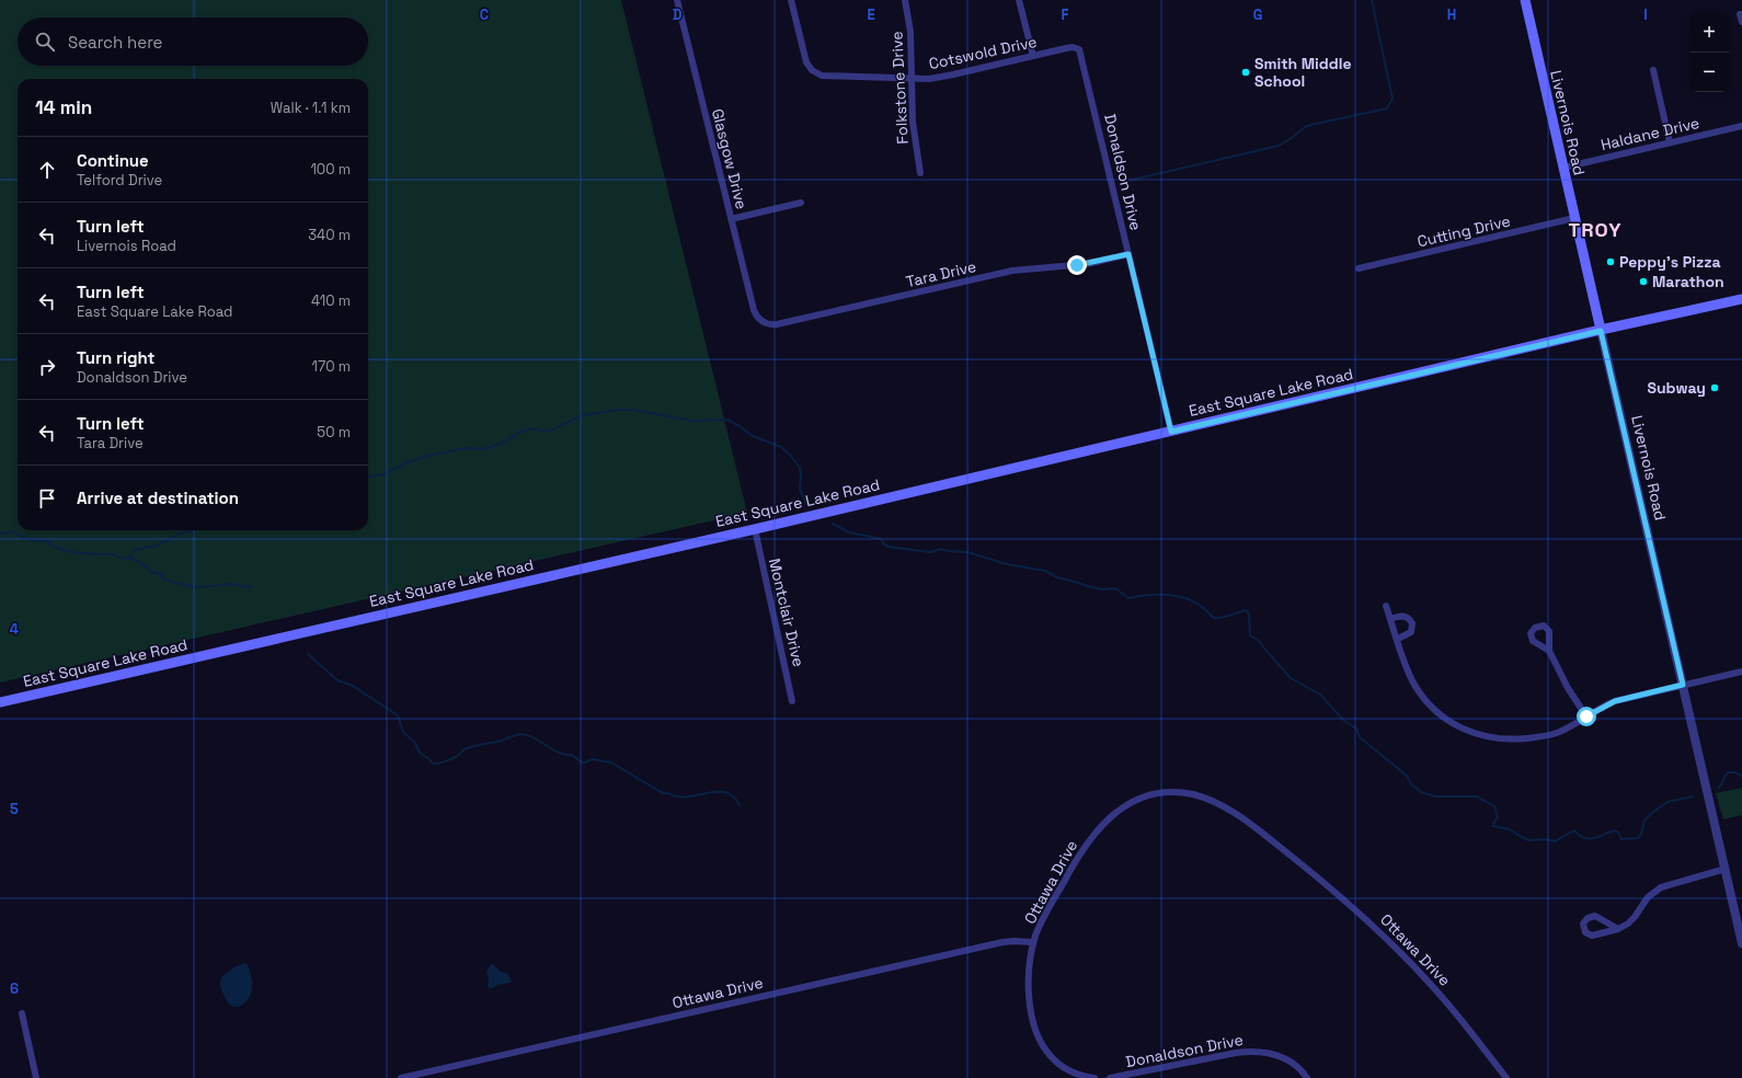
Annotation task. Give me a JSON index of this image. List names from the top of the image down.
{
  "streets": {
    "main road": ["Livernois Road", "East Square Lake Road"],
    "street": [
      "Cotswold Drive",
      "Folkstone Drive",
      "Haldane Drive",
      "Glasgow Drive",
      "Donaldson Drive",
      "Cutting Drive",
      "Tara Drive",
      "Montclair Drive",
      "Ottawa Drive"
    ]
  },
  "crossings": [
    ["Cotswold Drive", "Folkstone Drive"],
    ["Cotswold Drive", "Donaldson Drive"],
    ["Livernois Road", "Haldane Drive"],
    ["Livernois Road", "Cutting Drive"],
    ["Livernois Road", "East Square Lake Road"],
    ["Glasgow Drive", "Tara Drive"],
    ["Donaldson Drive", "Tara Drive"],
    ["Donaldson Drive", "East Square Lake Road"],
    ["East Square Lake Road", "Montclair Drive"]
  ],
  "districts": ["TROY"],
  "places": [
    "Smith Middle School",
    "Peppy's Pizza",
    "Marathon",
    "Subway"
  ],
  "page": {
    "map_buttons": ["+", "−"],
    "search": "Search here",
    "heading": ["14 min", "Walk · 1.1 km"],
    "list": [
      ["Continue", "Telford Drive", "100 m"],
      ["Turn left", "Livernois Road", "340 m"],
      ["Turn left", "East Square Lake Road", "410 m"],
      ["Turn right", "Donaldson Drive", "170 m"],
      ["Turn left", "Tara Drive", "50 m"],
      "Arrive at destination"
    ]
  },
  "grid": {
    "columns": [
      "C",
      "D",
      "E",
      "F",
      "G",
      "H",
      "I"
    ],
    "rows": ["4", "5", "6"]
  }
}
